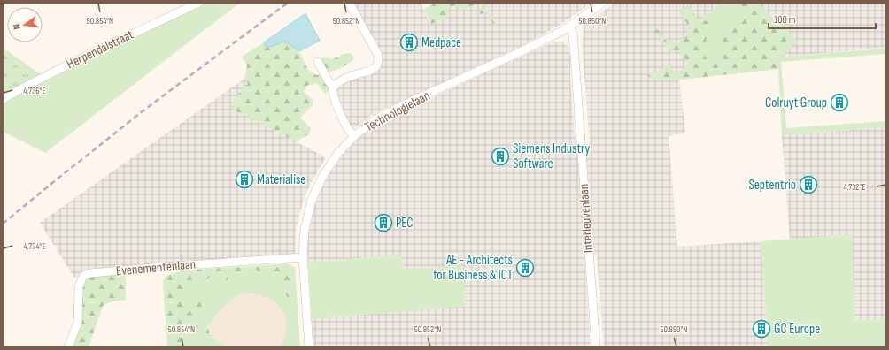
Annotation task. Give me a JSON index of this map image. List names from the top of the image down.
{
  "streets": {
    "street": [
      "Herpendalstraat",
      "Technologielaan",
      "Interleuvenlaan",
      "Evenementenlaan"
    ]
  },
  "crossings": [
    ["Technologielaan", "Interleuvenlaan"],
    ["Technologielaan", "Evenementenlaan"]
  ],
  "places": {
    "building": [
      "Medpace",
      "Colruyt Group",
      "Siemens Industry Software",
      "Materialise",
      "Septentrio",
      "PEC",
      "AE - Architects for Business & ICT",
      "GC Europe"
    ]
  },
  "scale_bar": "100 m",
  "north": "left",
  "coordinates": [
    "50.854°N",
    "50.852°N",
    "50.850°N",
    "4.736°E",
    "4.732°E",
    "4.734°E"
  ]
}
